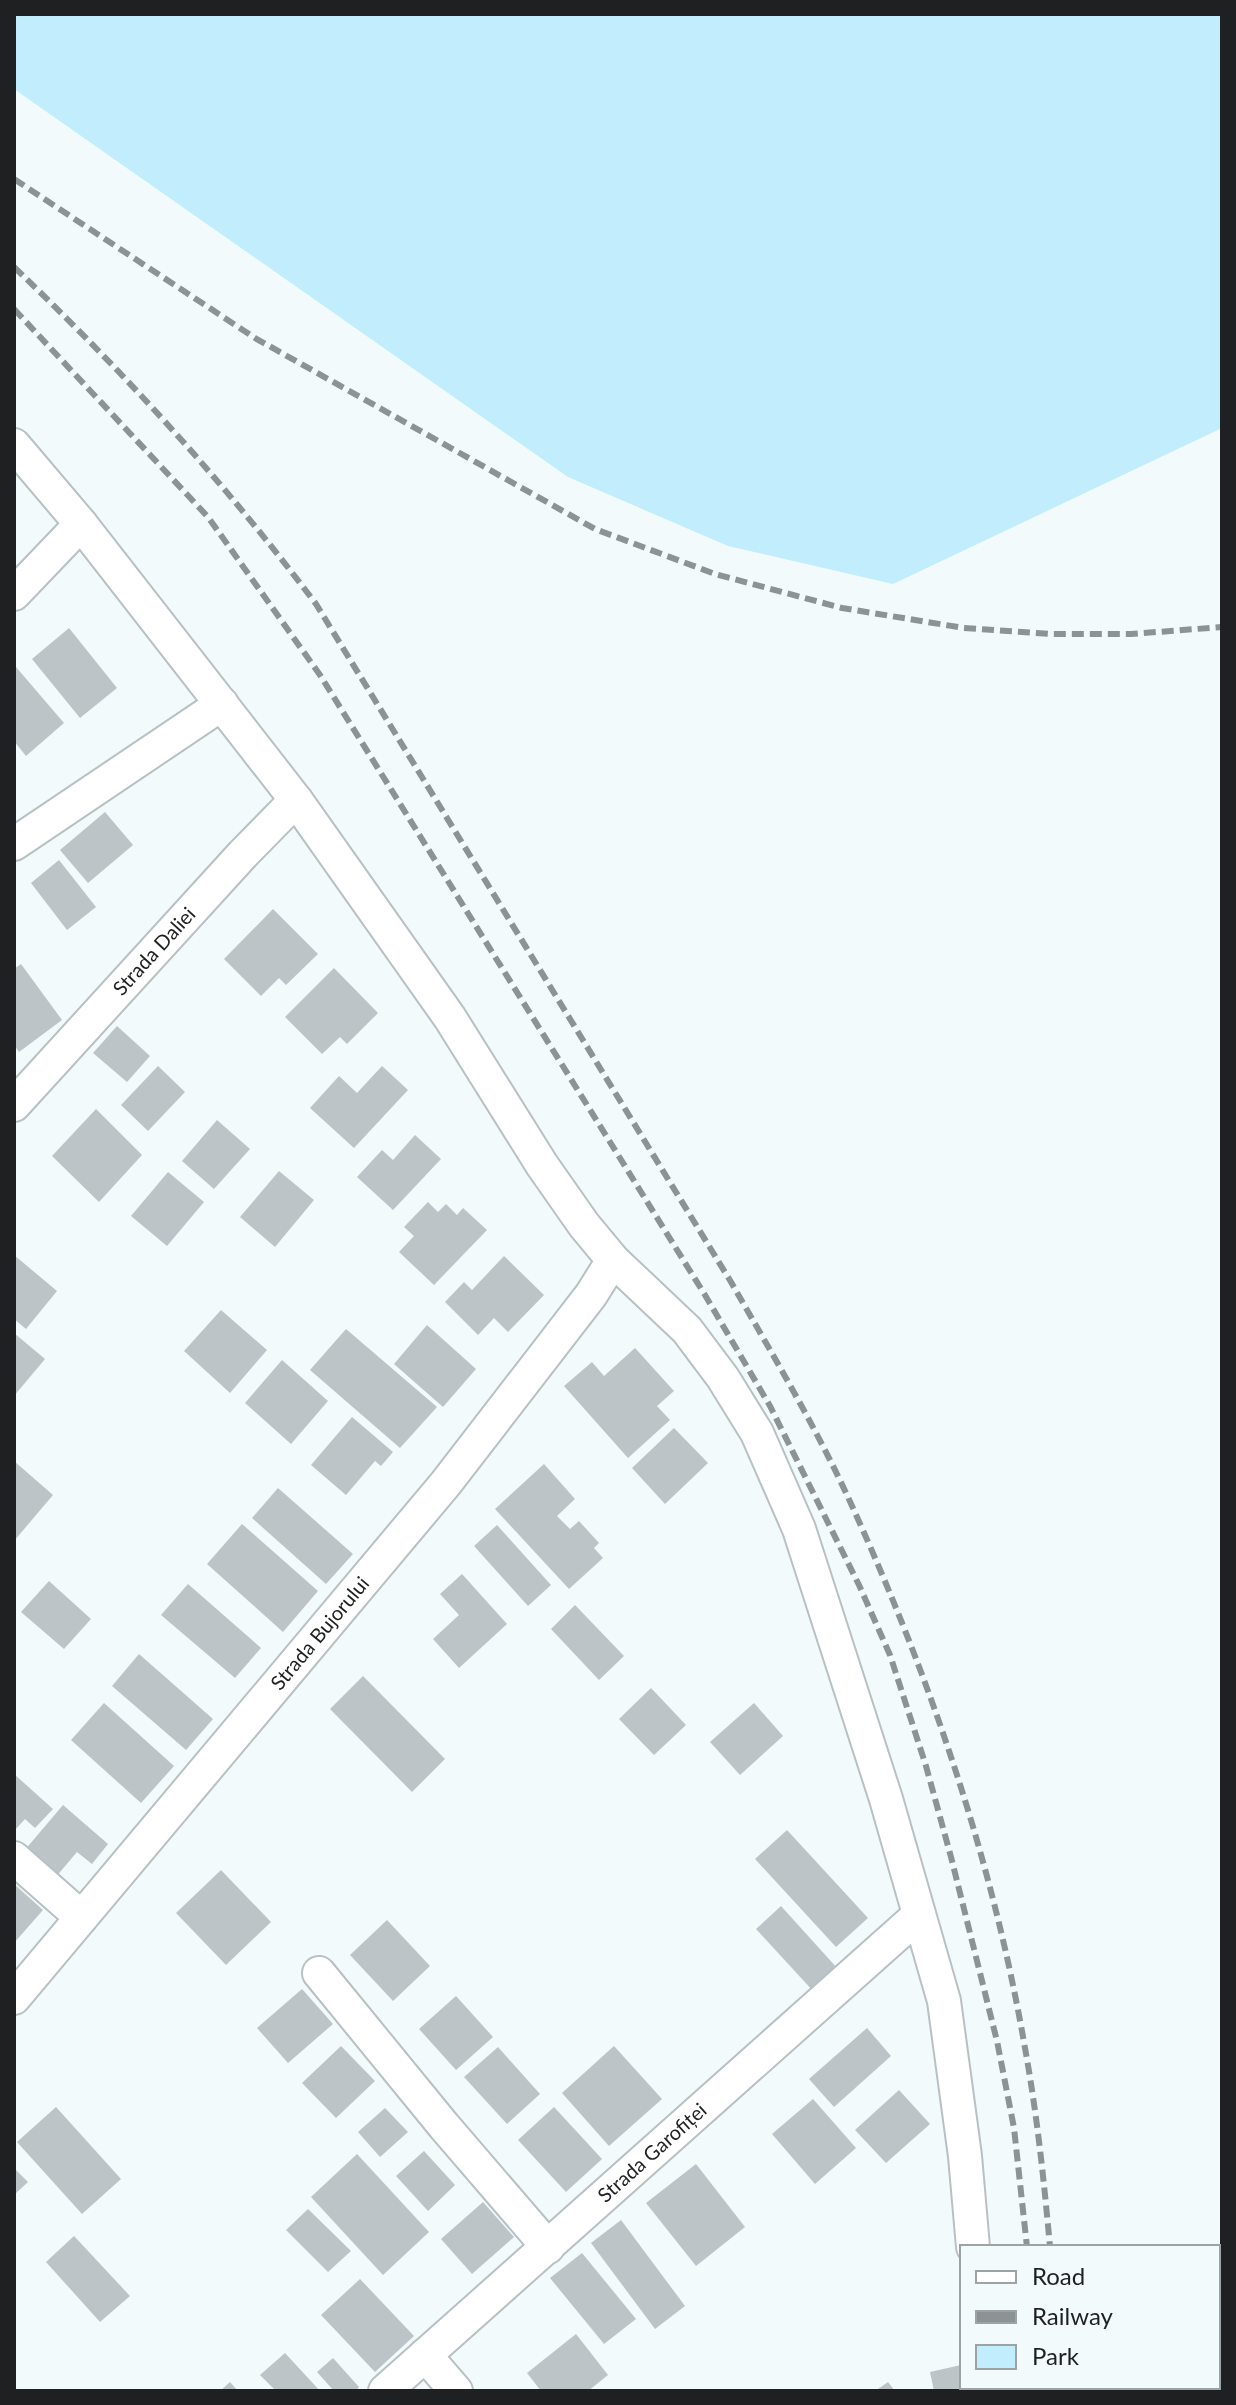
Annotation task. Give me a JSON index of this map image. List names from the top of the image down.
{
  "streets": {
    "street": ["Strada Daliei", "Strada Bujorului", "Strada Garofiței"]
  },
  "legend": ["Road", "Railway", "Park"]
}
